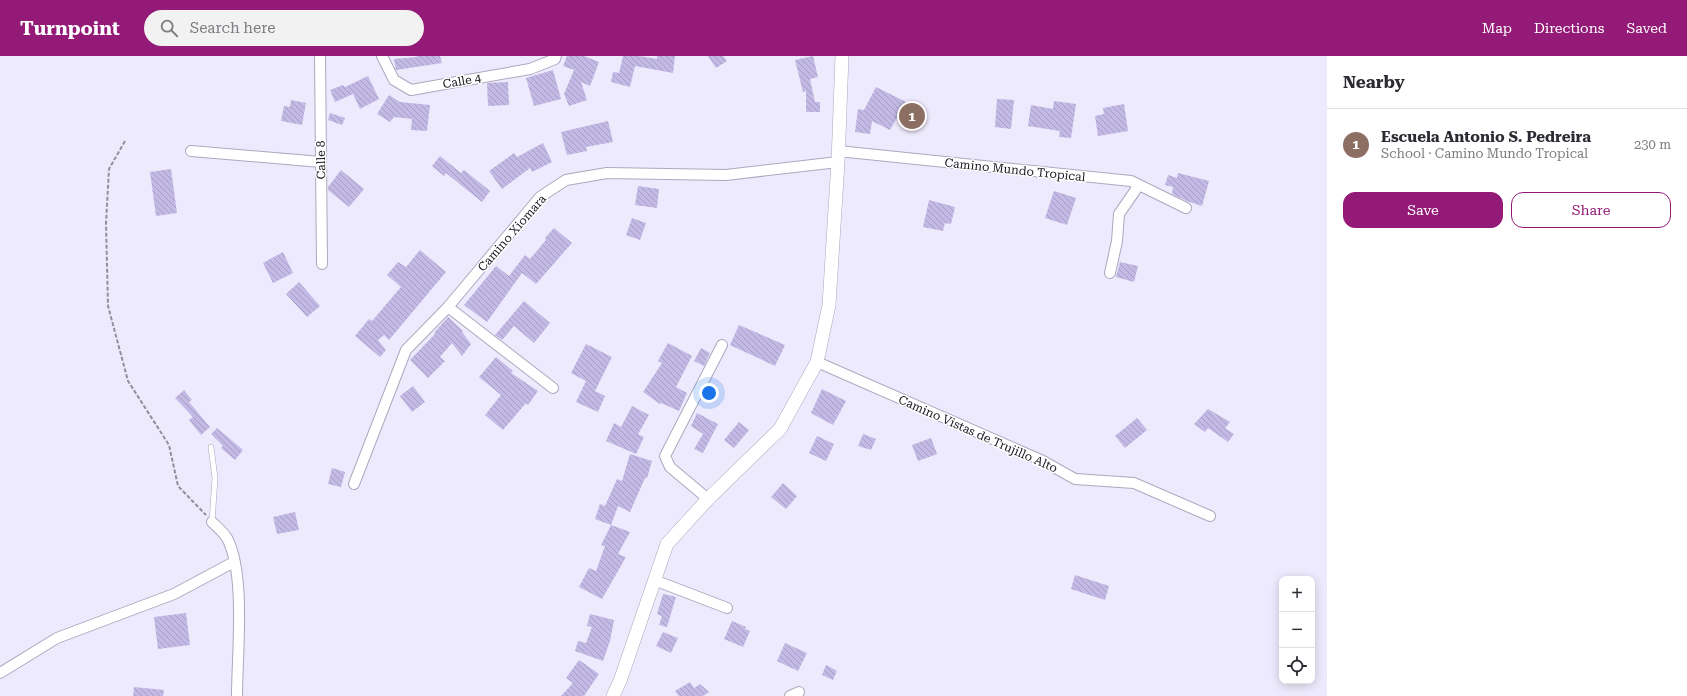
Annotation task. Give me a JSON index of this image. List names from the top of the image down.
{
  "streets": {
    "street": [
      "Calle 4",
      "Calle 8",
      "Camino Mundo Tropical",
      "Camino Xiomara",
      "Camino Vistas de Trujillo Alto"
    ]
  },
  "crossings": [
    ["Camino Mundo Tropical", "Camino Xiomara"]
  ],
  "page": {
    "header": "Turnpoint",
    "search": "Search here",
    "nav": ["Map", "Directions", "Saved"],
    "heading": "Nearby",
    "pins": "1",
    "list": [
      {
        "mark": "1",
        "name": "Escuela Antonio S. Pedreira",
        "note": "School · Camino Mundo Tropical",
        "value": "230 m"
      }
    ],
    "buttons": ["Save", "Share"],
    "map_buttons": ["+", "−"]
  }
}
